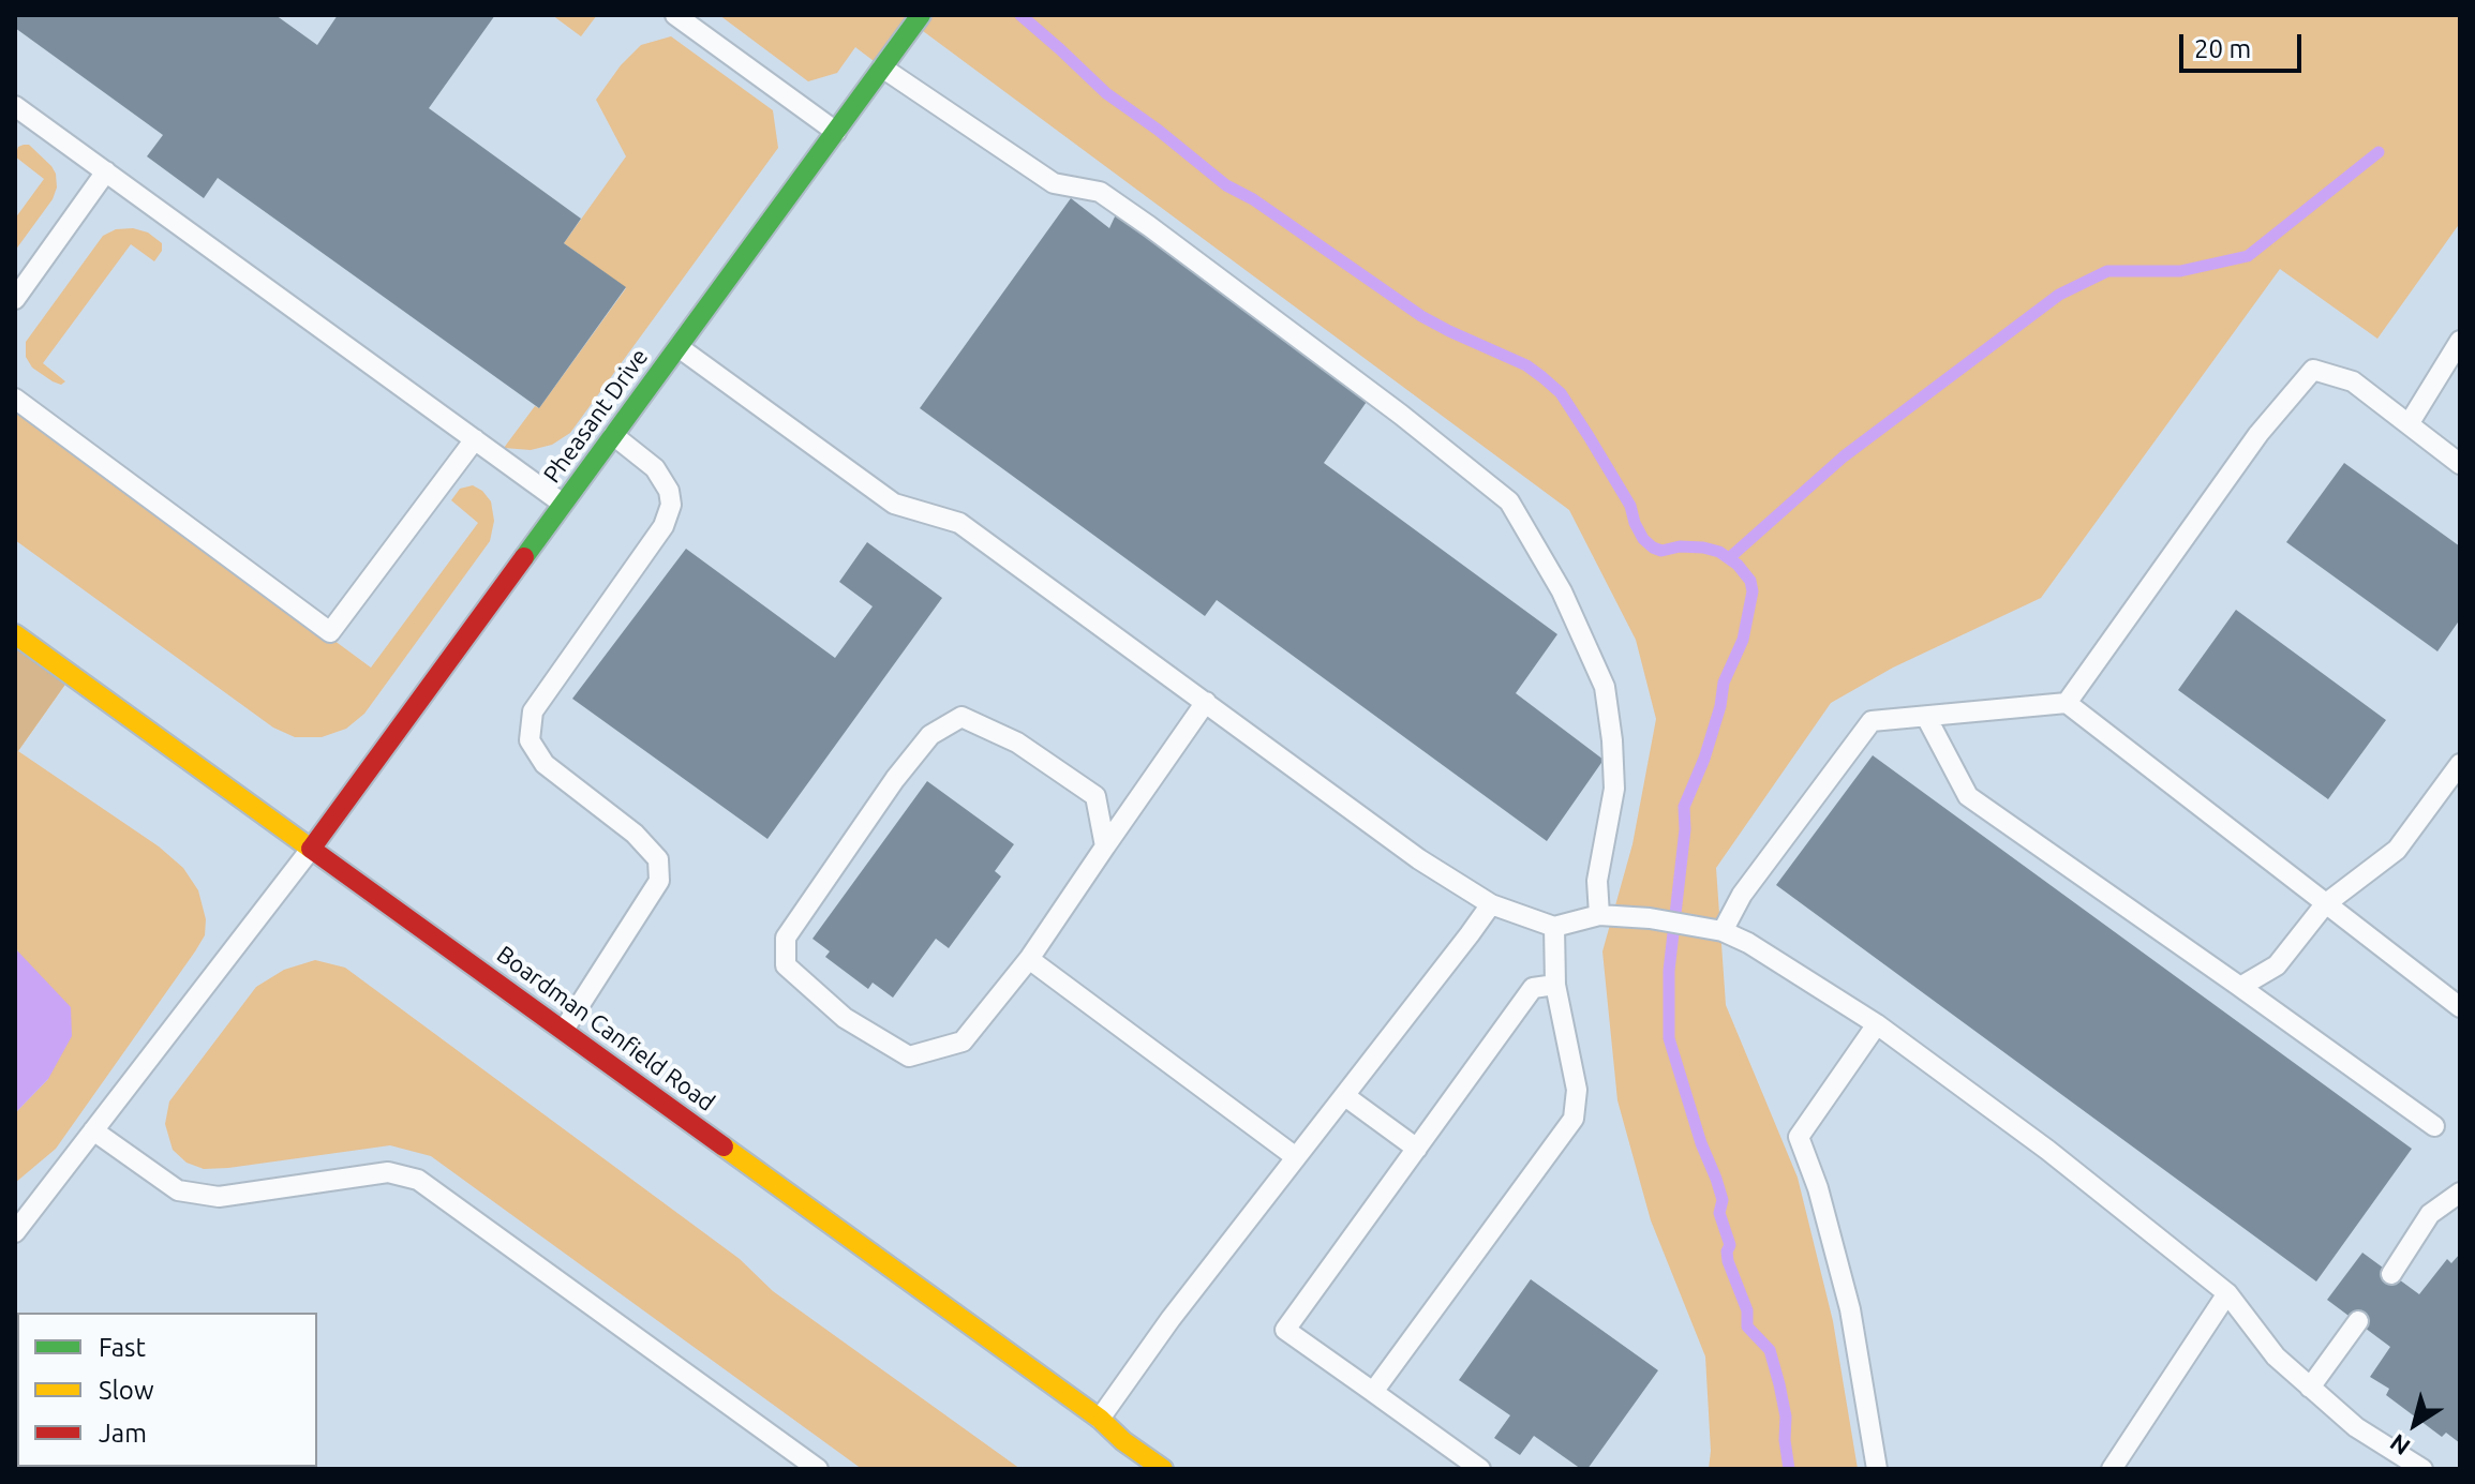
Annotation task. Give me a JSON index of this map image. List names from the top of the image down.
{
  "streets": {
    "main road": ["Pheasant Drive", "Boardman Canfield Road"]
  },
  "crossings": [
    ["Pheasant Drive", "Boardman Canfield Road"]
  ],
  "legend": ["Fast", "Slow", "Jam"],
  "scale_bar": "20 m",
  "north": "bottom left"
}
